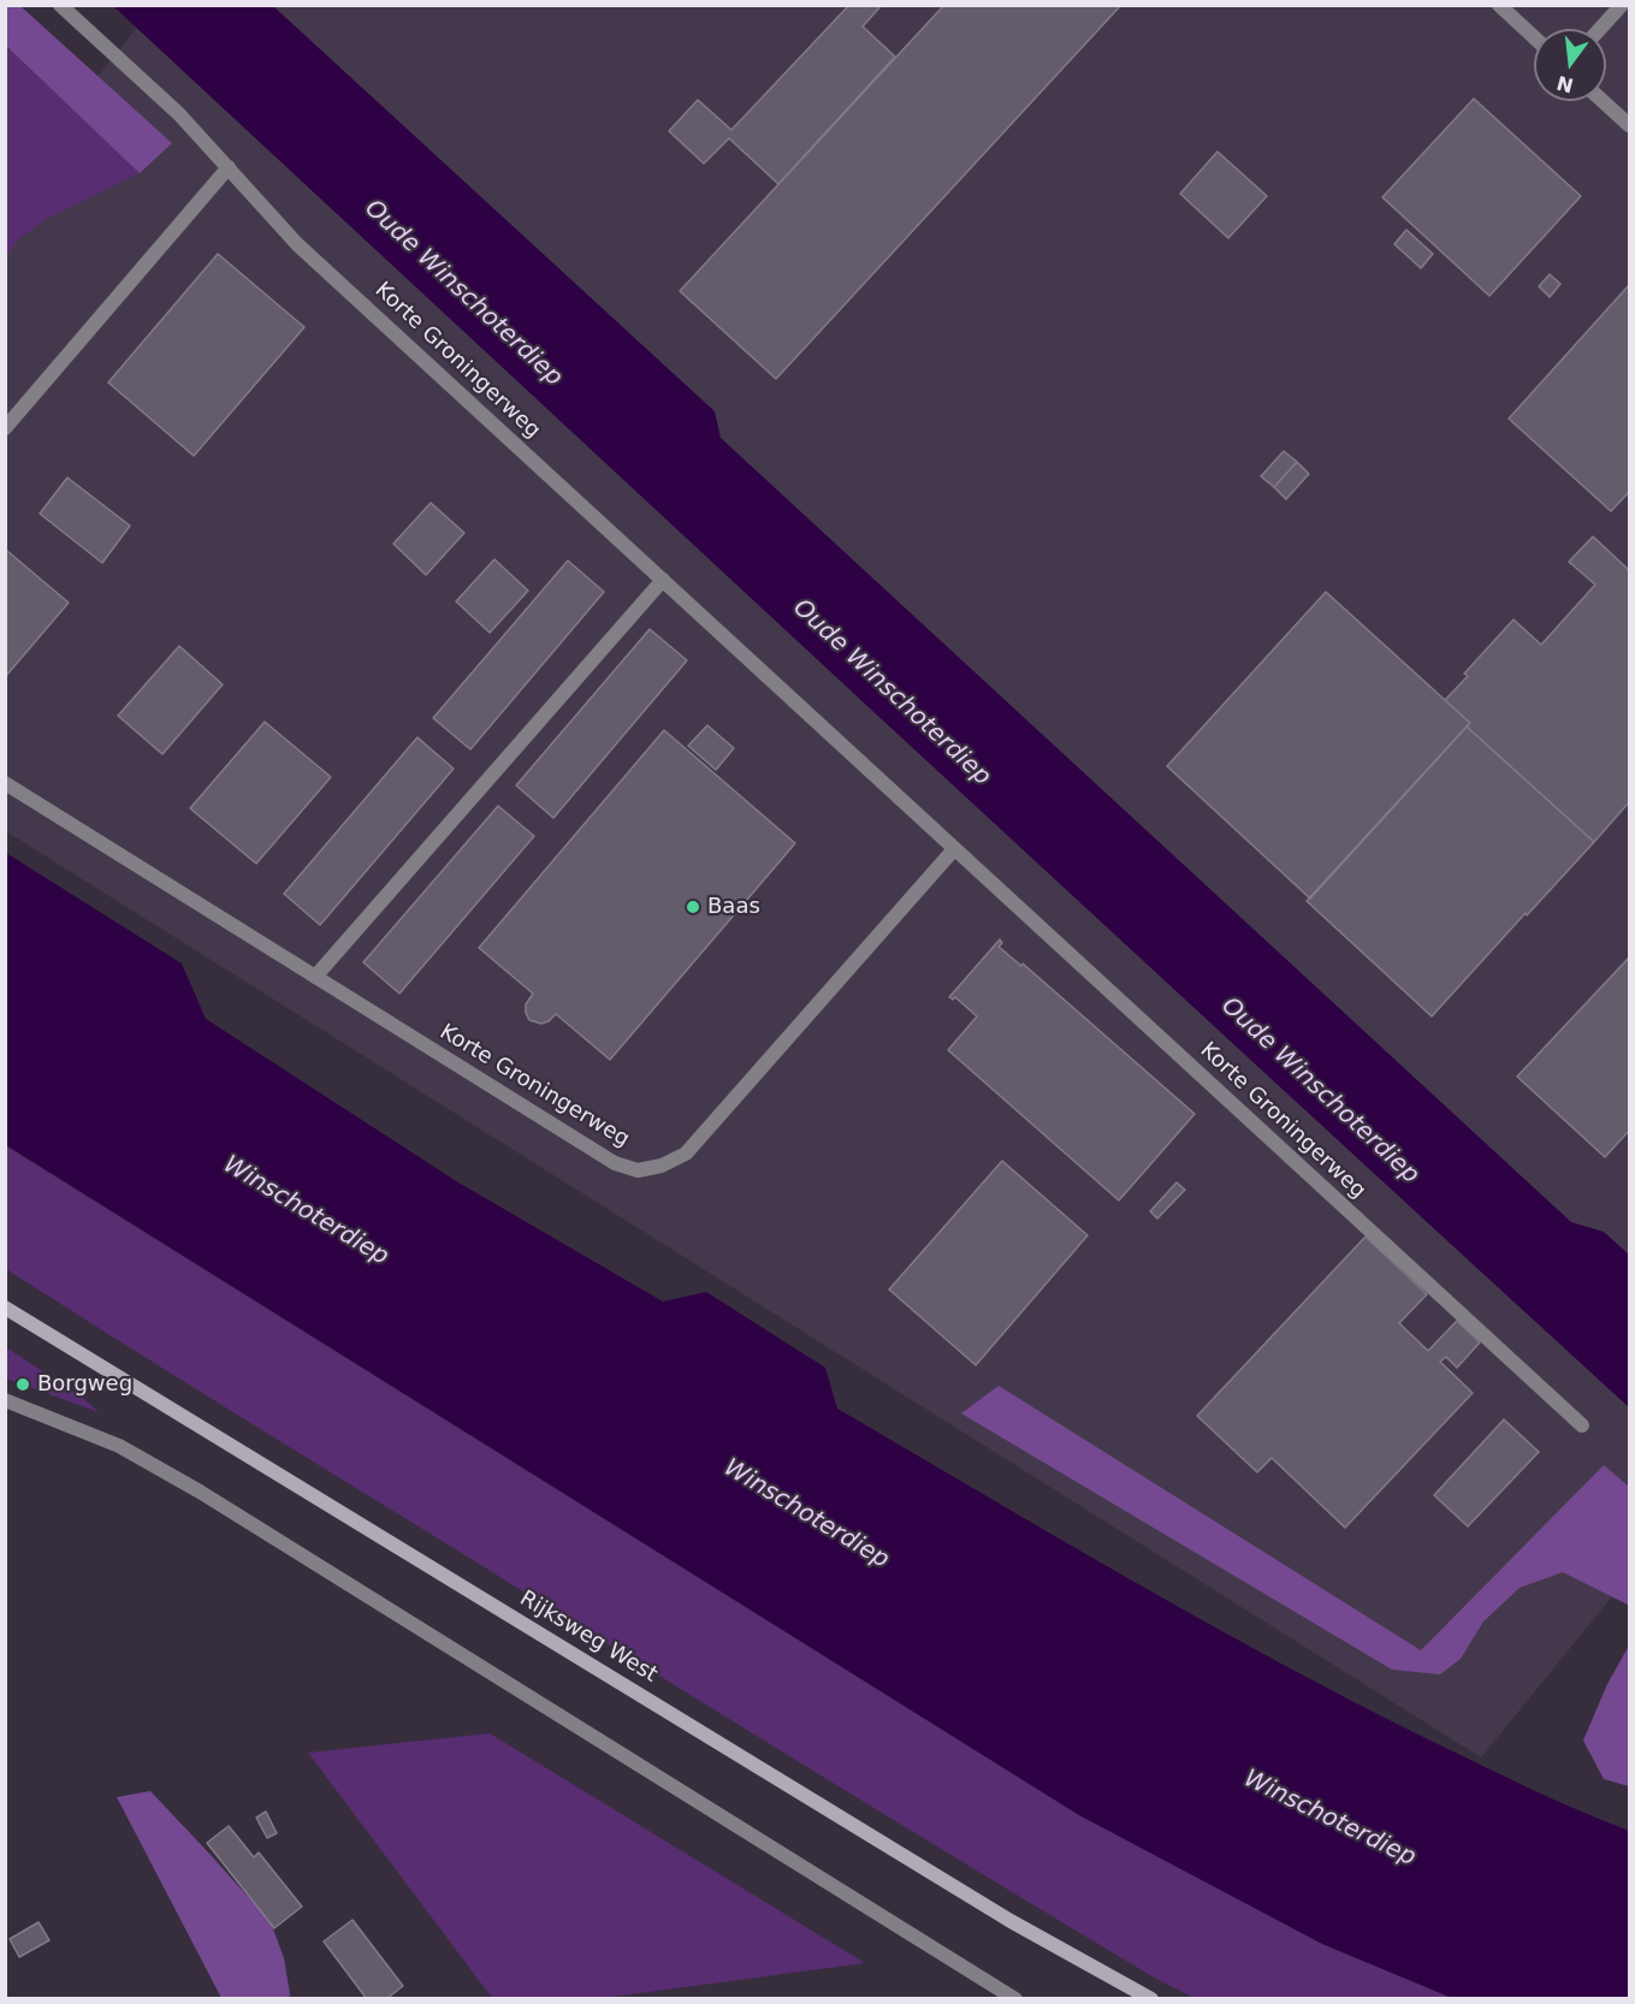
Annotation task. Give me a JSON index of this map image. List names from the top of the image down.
{
  "streets": {
    "main road": ["Rijksweg West"],
    "street": ["Korte Groningerweg"]
  },
  "water": ["Oude Winschoterdiep", "Winschoterdiep"],
  "places": ["Baas", "Borgweg"],
  "north": "bottom"
}
